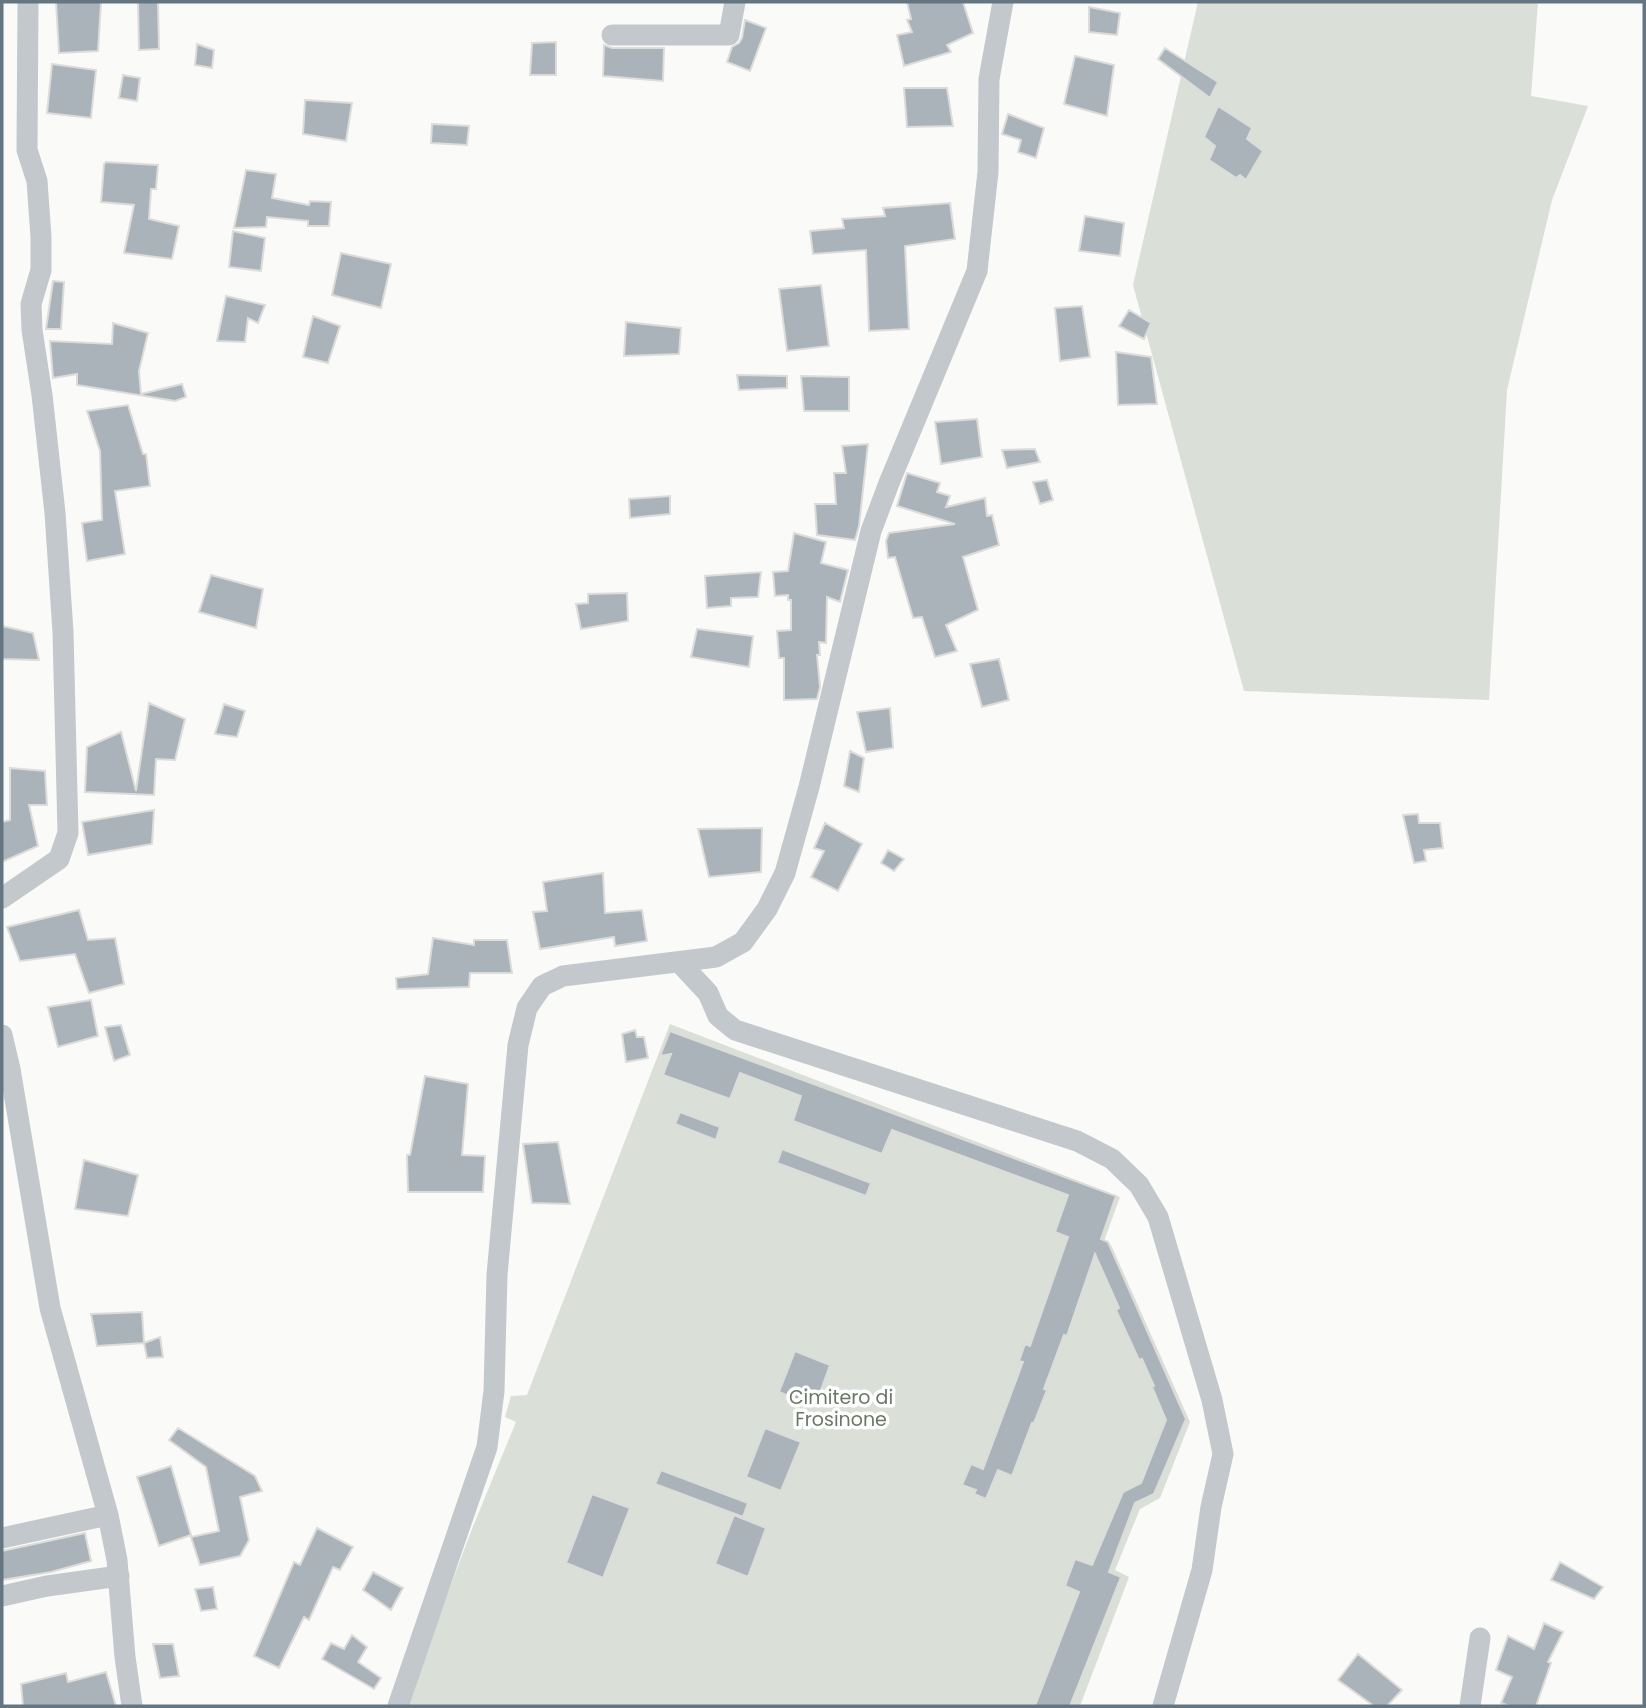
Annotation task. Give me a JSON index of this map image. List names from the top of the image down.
{
  "parks": ["Cimitero di Frosinone"]
}
